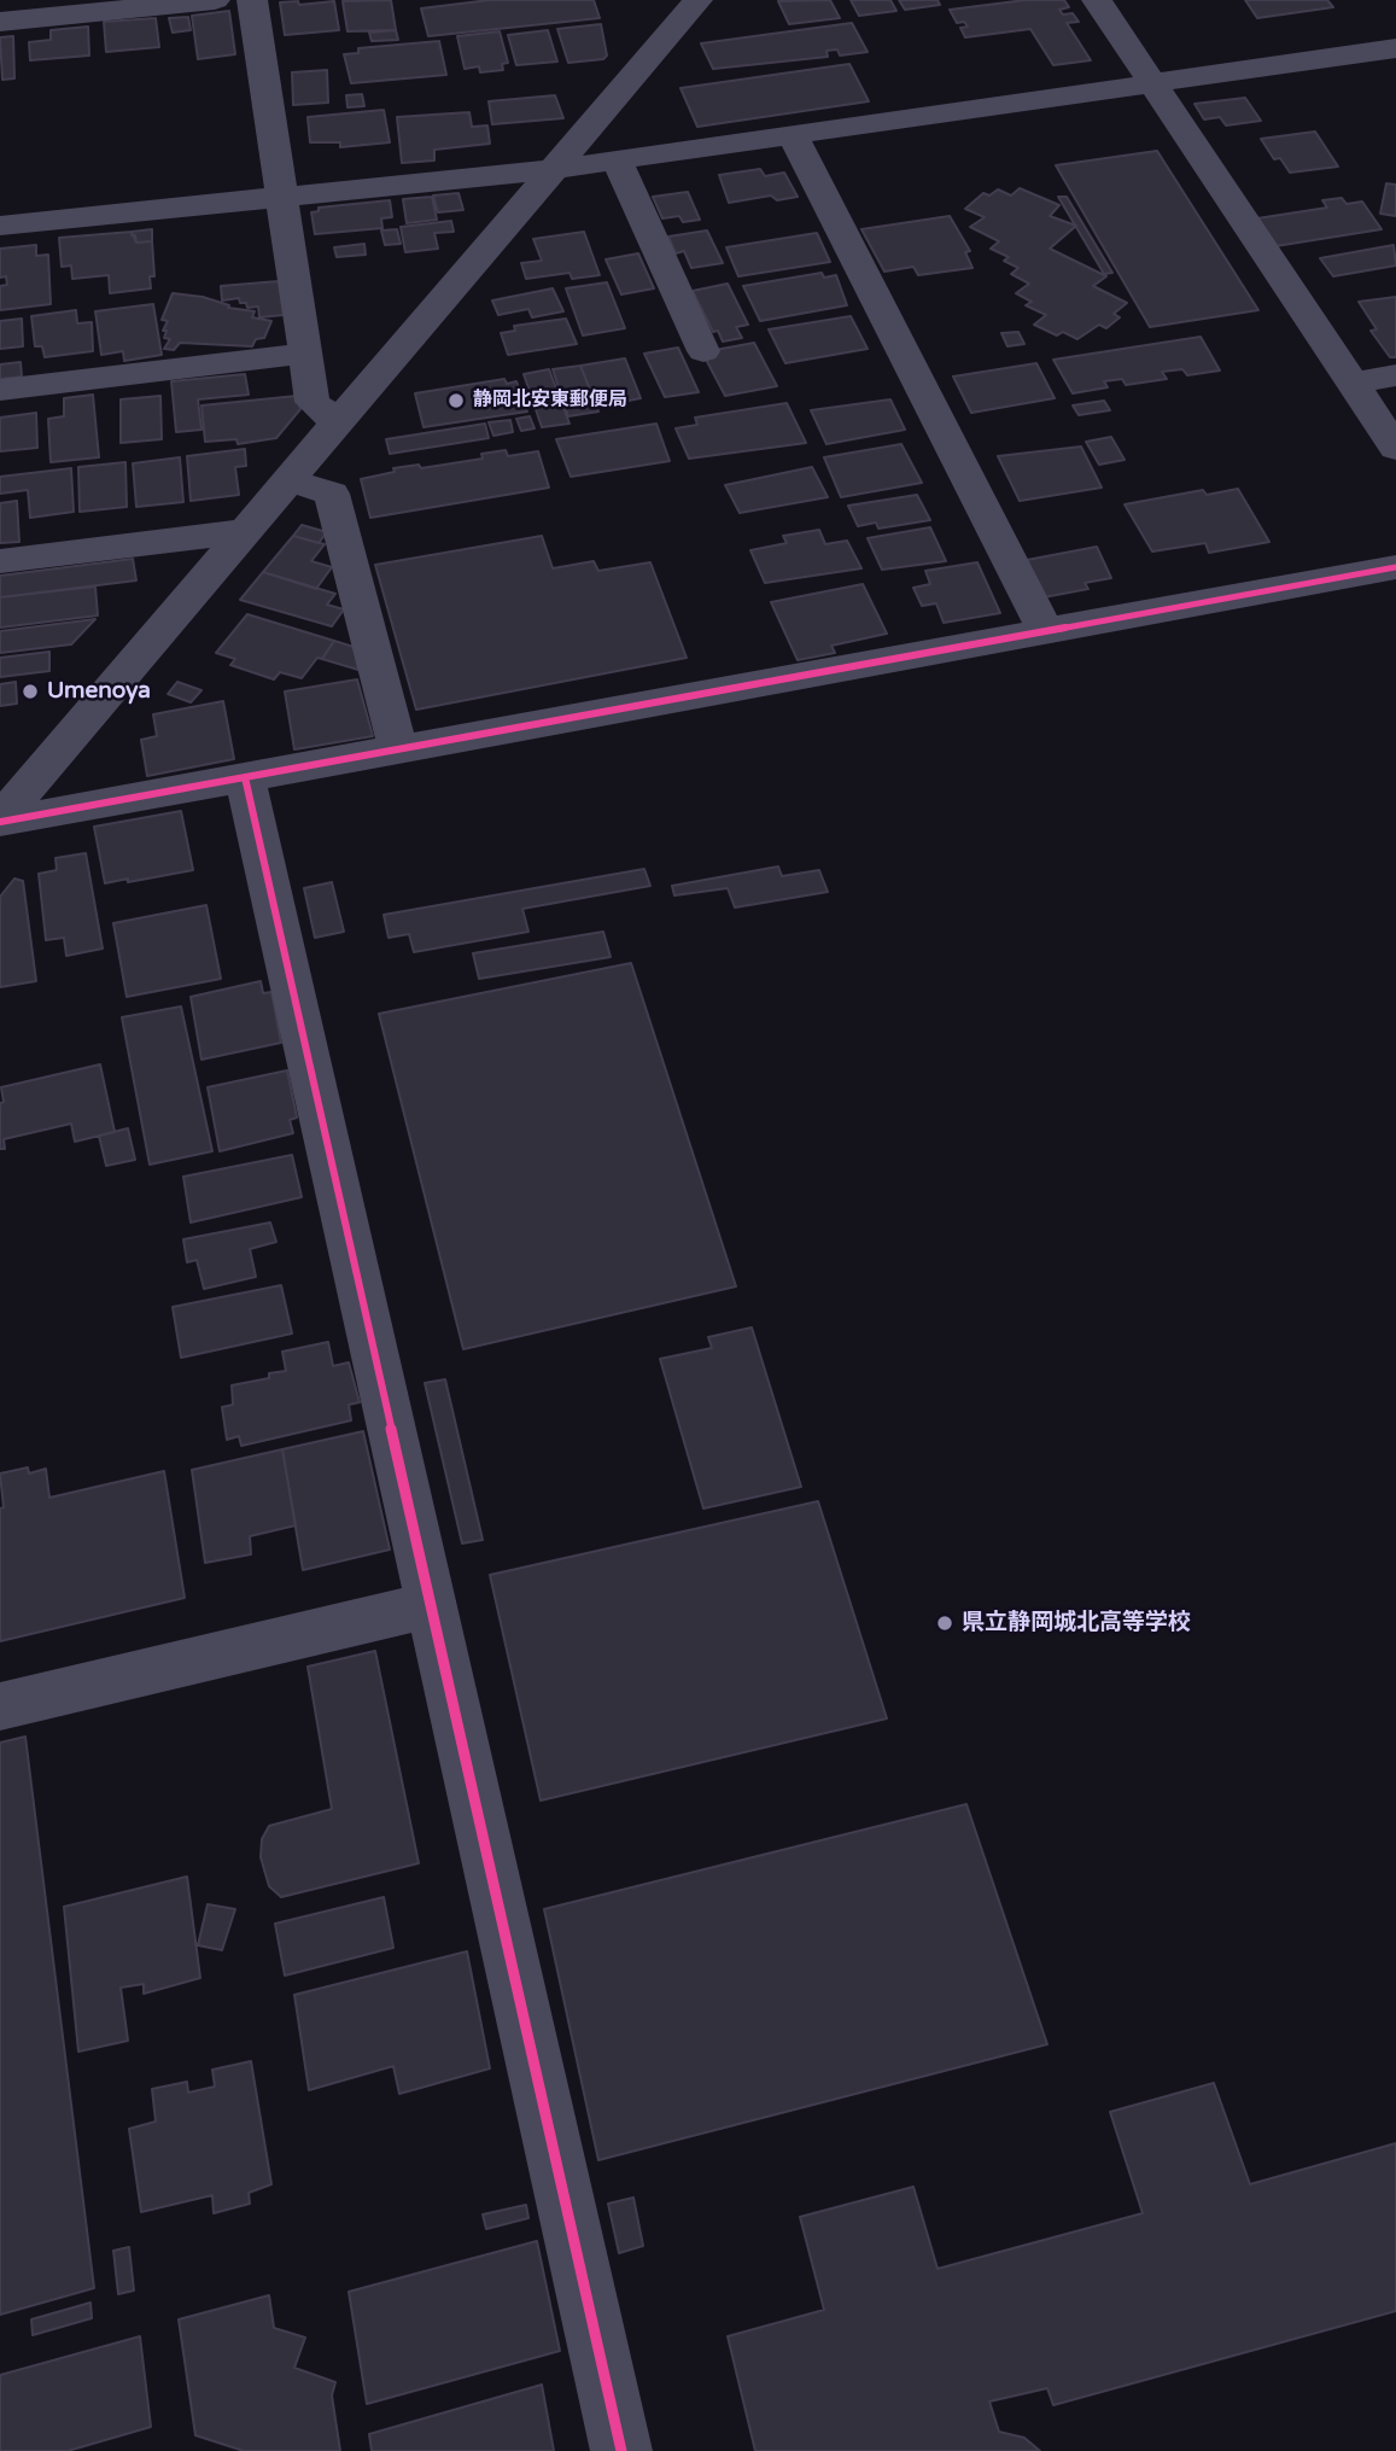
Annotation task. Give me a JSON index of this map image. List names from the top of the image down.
{
  "places": ["静岡北安東郵便局", "Umenoya", "県立静岡城北高等学校"]
}
